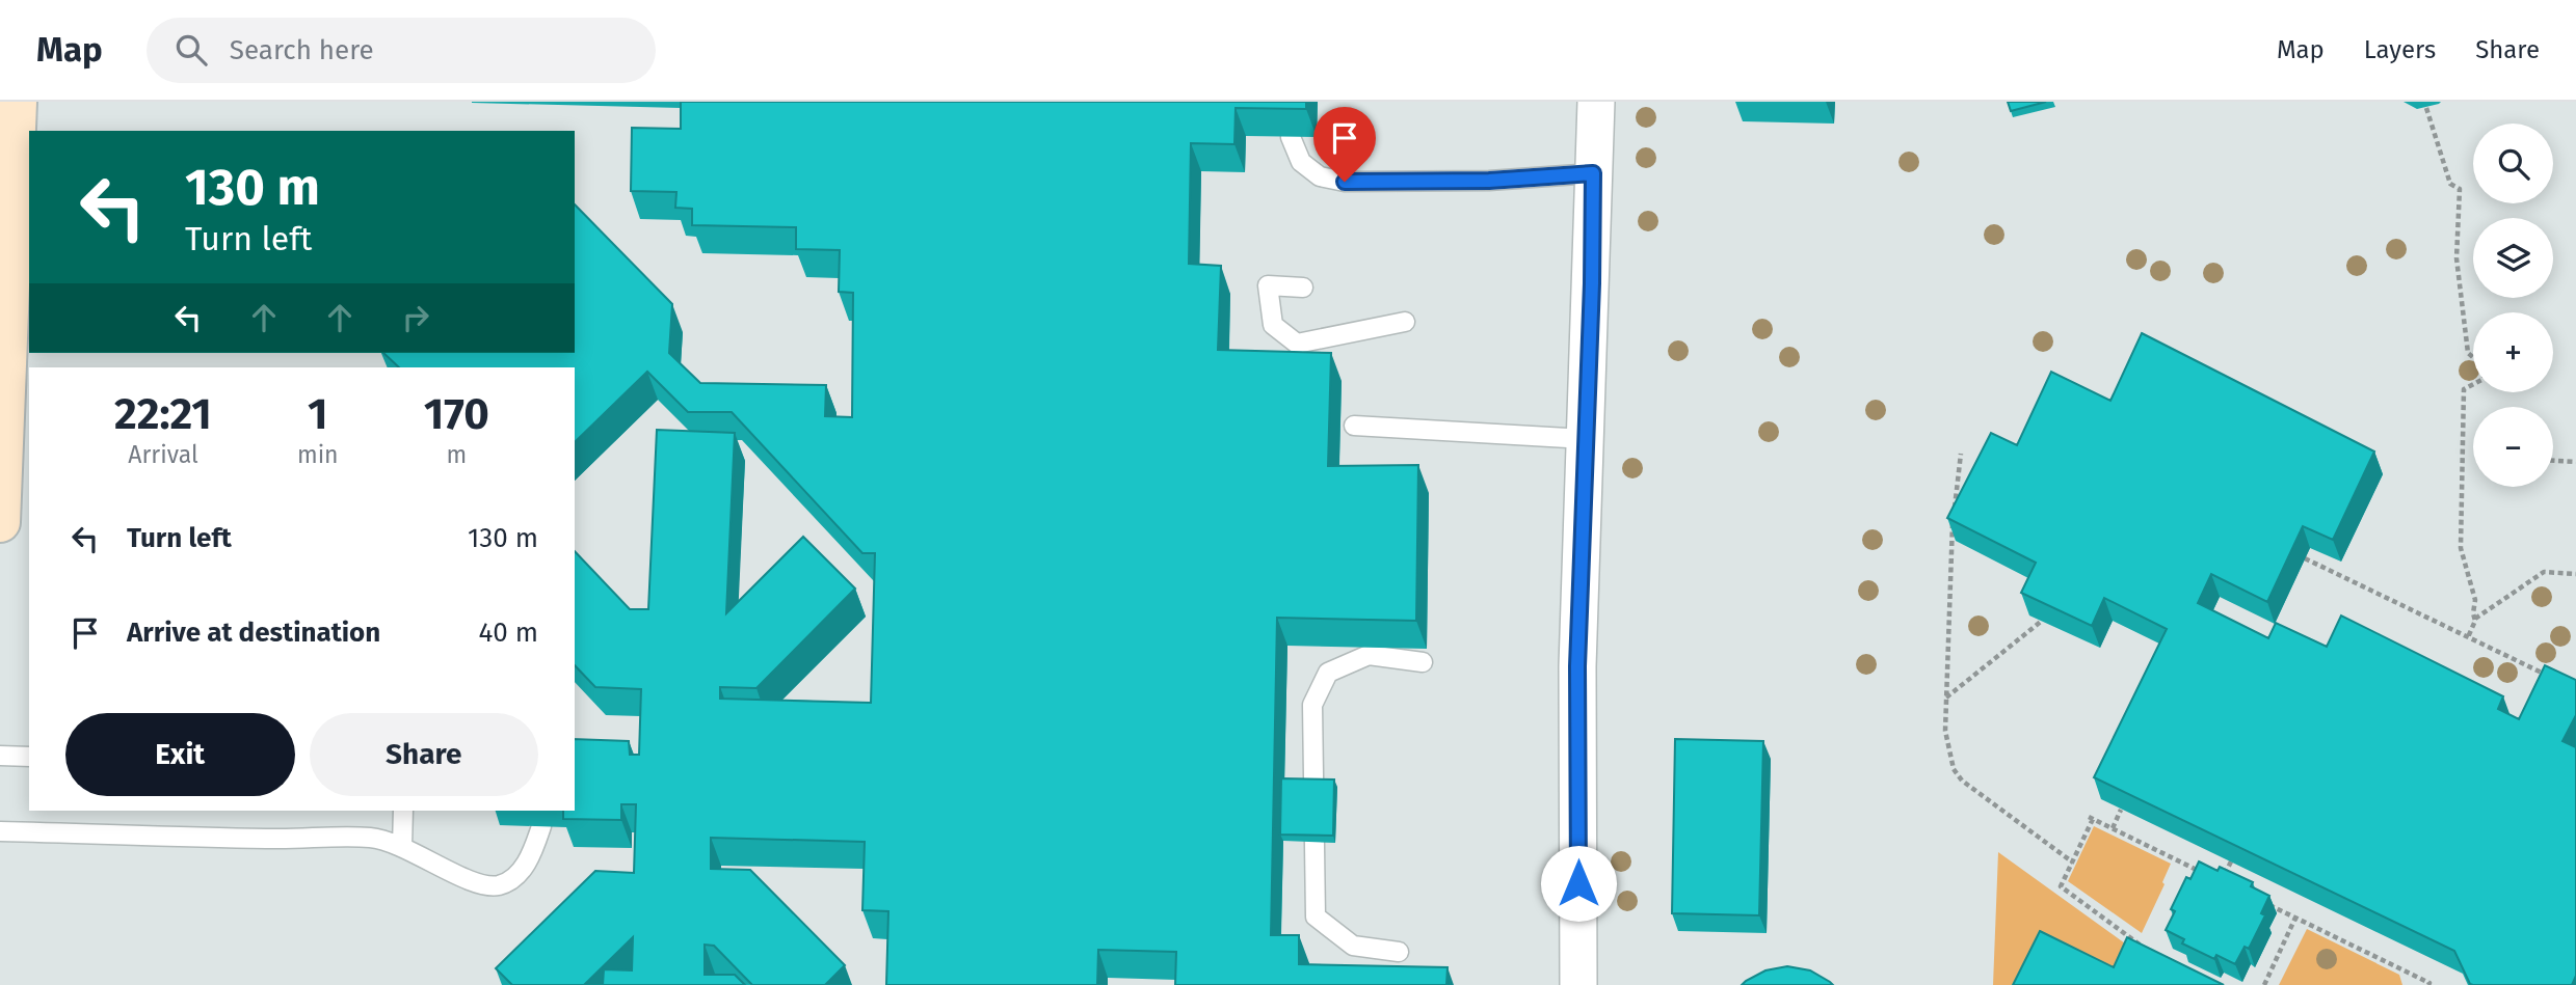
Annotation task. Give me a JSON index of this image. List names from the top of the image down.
{
  "page": {
    "header": "Map",
    "search": "Search here",
    "nav": ["Map", "Layers", "Share"],
    "map_buttons": ["+", "−"],
    "turn": ["130 m", "Turn left"],
    "eta": [
      "22:21",
      "Arrival",
      "1",
      "min",
      "170",
      "m"
    ],
    "list": [
      {
        "name": "Turn left",
        "value": "130 m"
      },
      {
        "name": "Arrive at destination",
        "value": "40 m"
      }
    ],
    "buttons": ["Exit", "Share"]
  }
}
